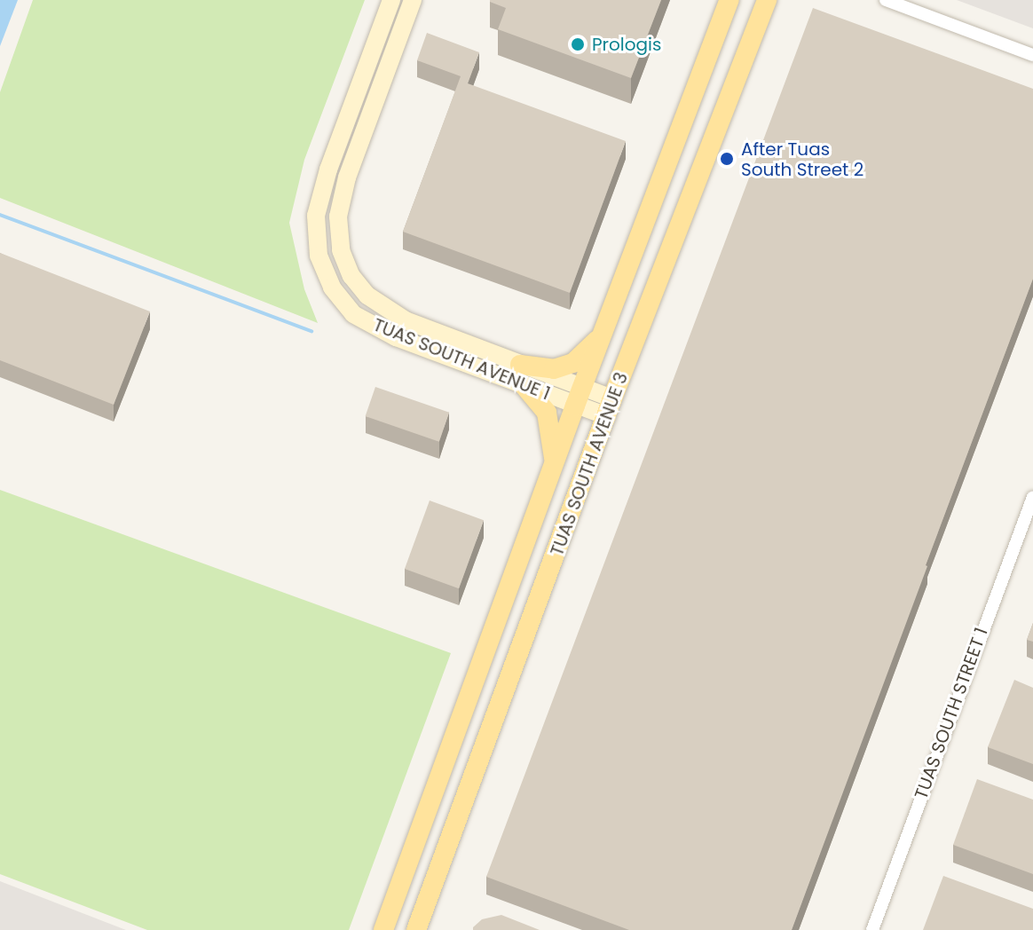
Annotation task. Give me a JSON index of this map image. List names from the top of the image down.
{
  "streets": {
    "main road": ["TUAS SOUTH AVENUE 1", "TUAS SOUTH AVENUE 3"],
    "street": ["TUAS SOUTH STREET 1"]
  },
  "crossings": [
    ["TUAS SOUTH AVENUE 1", "TUAS SOUTH AVENUE 3"]
  ],
  "places": ["Prologis", "After Tuas South Street 2"]
}
